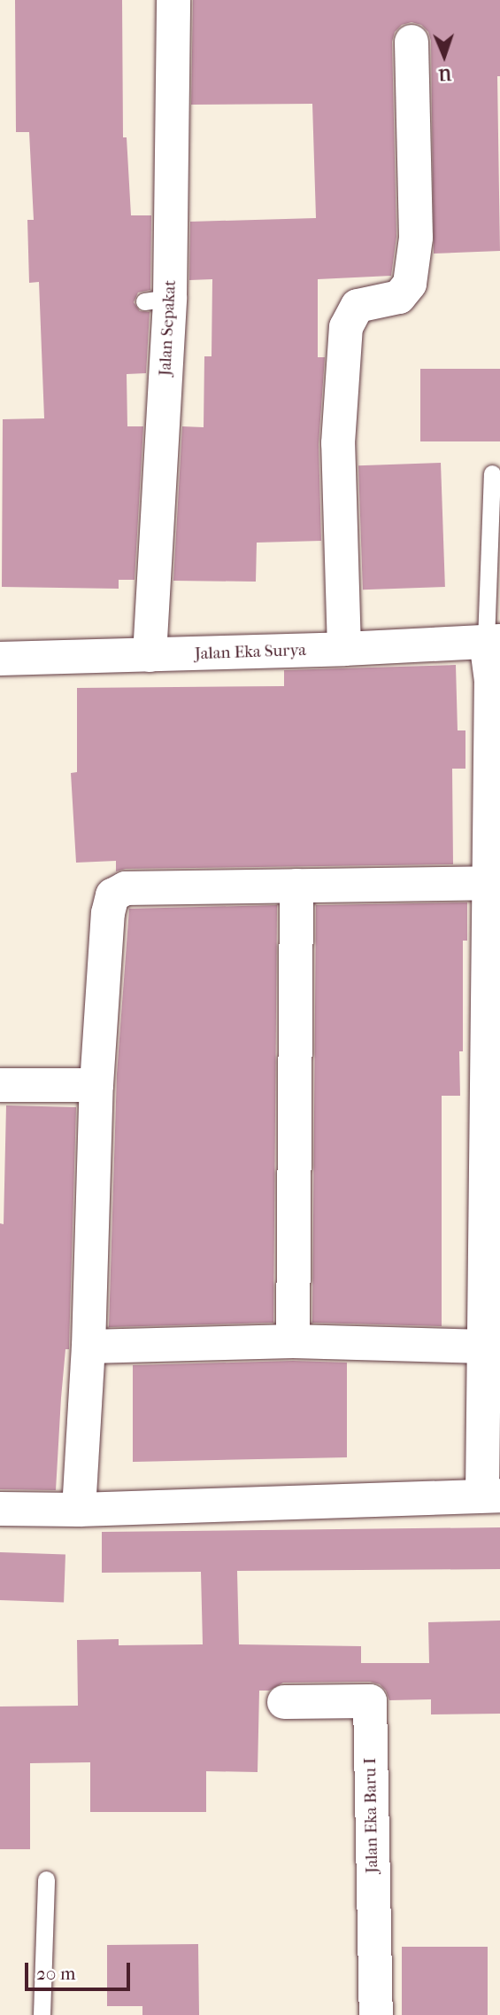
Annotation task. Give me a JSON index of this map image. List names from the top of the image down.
{
  "streets": {
    "street": ["Jalan Sepakat", "Jalan Eka Surya", "Jalan Eka Baru I"]
  },
  "crossings": [
    ["Jalan Sepakat", "Jalan Eka Surya"]
  ],
  "scale_bar": "20 m",
  "north": "bottom"
}
